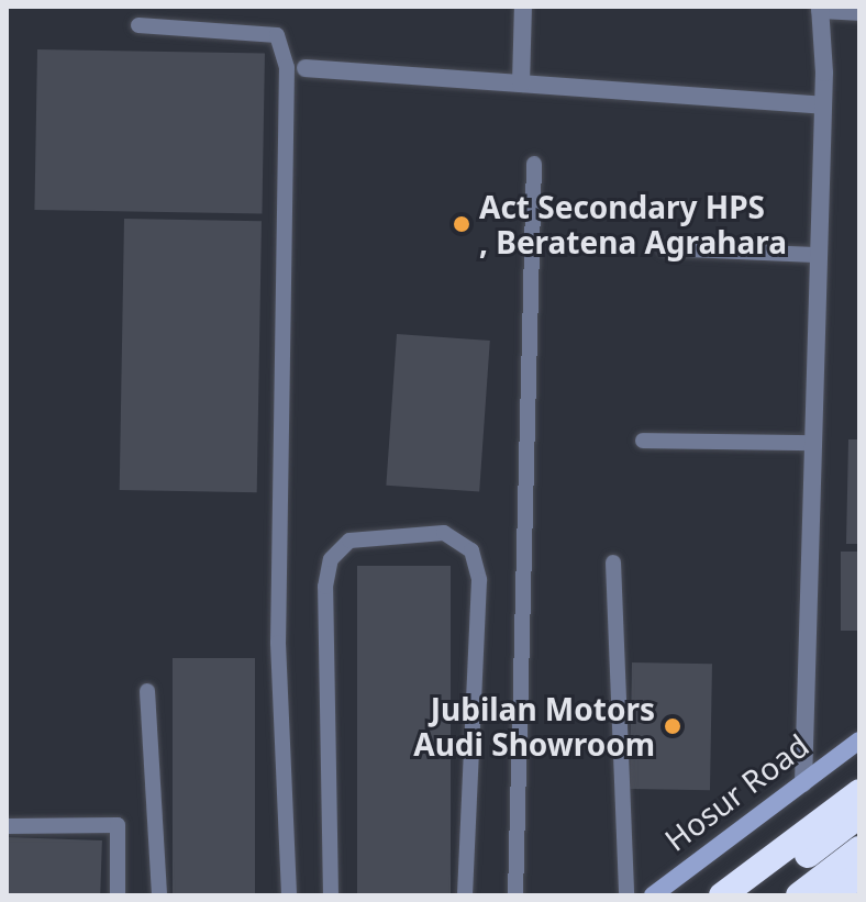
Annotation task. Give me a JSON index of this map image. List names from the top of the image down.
{
  "streets": {
    "street": ["Hosur Road"]
  },
  "places": ["Act Secondary HPS , Beratena Agrahara", "Jubilan Motors Audi Showroom"]
}
